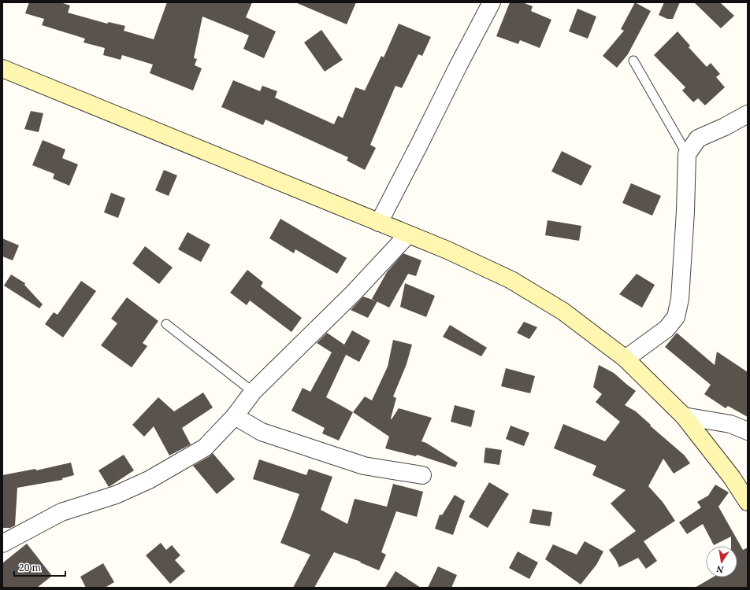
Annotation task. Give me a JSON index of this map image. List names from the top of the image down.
{
  "scale_bar": "20 m",
  "north": "bottom"
}
